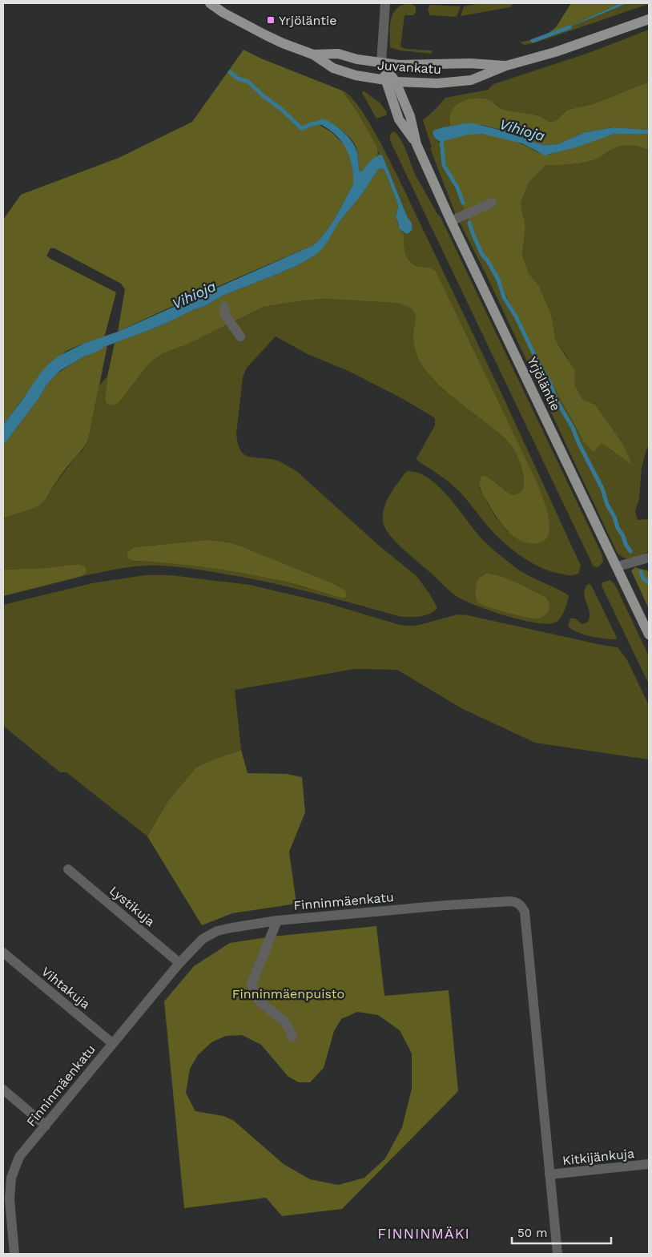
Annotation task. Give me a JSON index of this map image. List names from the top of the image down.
{
  "streets": {
    "main road": ["Juvankatu", "Yrjöläntie"],
    "street": [
      "Finninmäenkatu",
      "Lystikuja",
      "Vihtakuja",
      "Kitkijänkuja"
    ]
  },
  "crossings": [
    ["Juvankatu", "Yrjöläntie"],
    ["Finninmäenkatu", "Lystikuja"],
    ["Finninmäenkatu", "Vihtakuja"],
    ["Finninmäenkatu", "Kitkijänkuja"]
  ],
  "districts": ["FINNINMÄKI"],
  "water": ["Vihioja"],
  "parks": ["Finninmäenpuisto"],
  "places": {
    "transit": ["Yrjöläntie"]
  },
  "scale_bar": "50 m"
}
